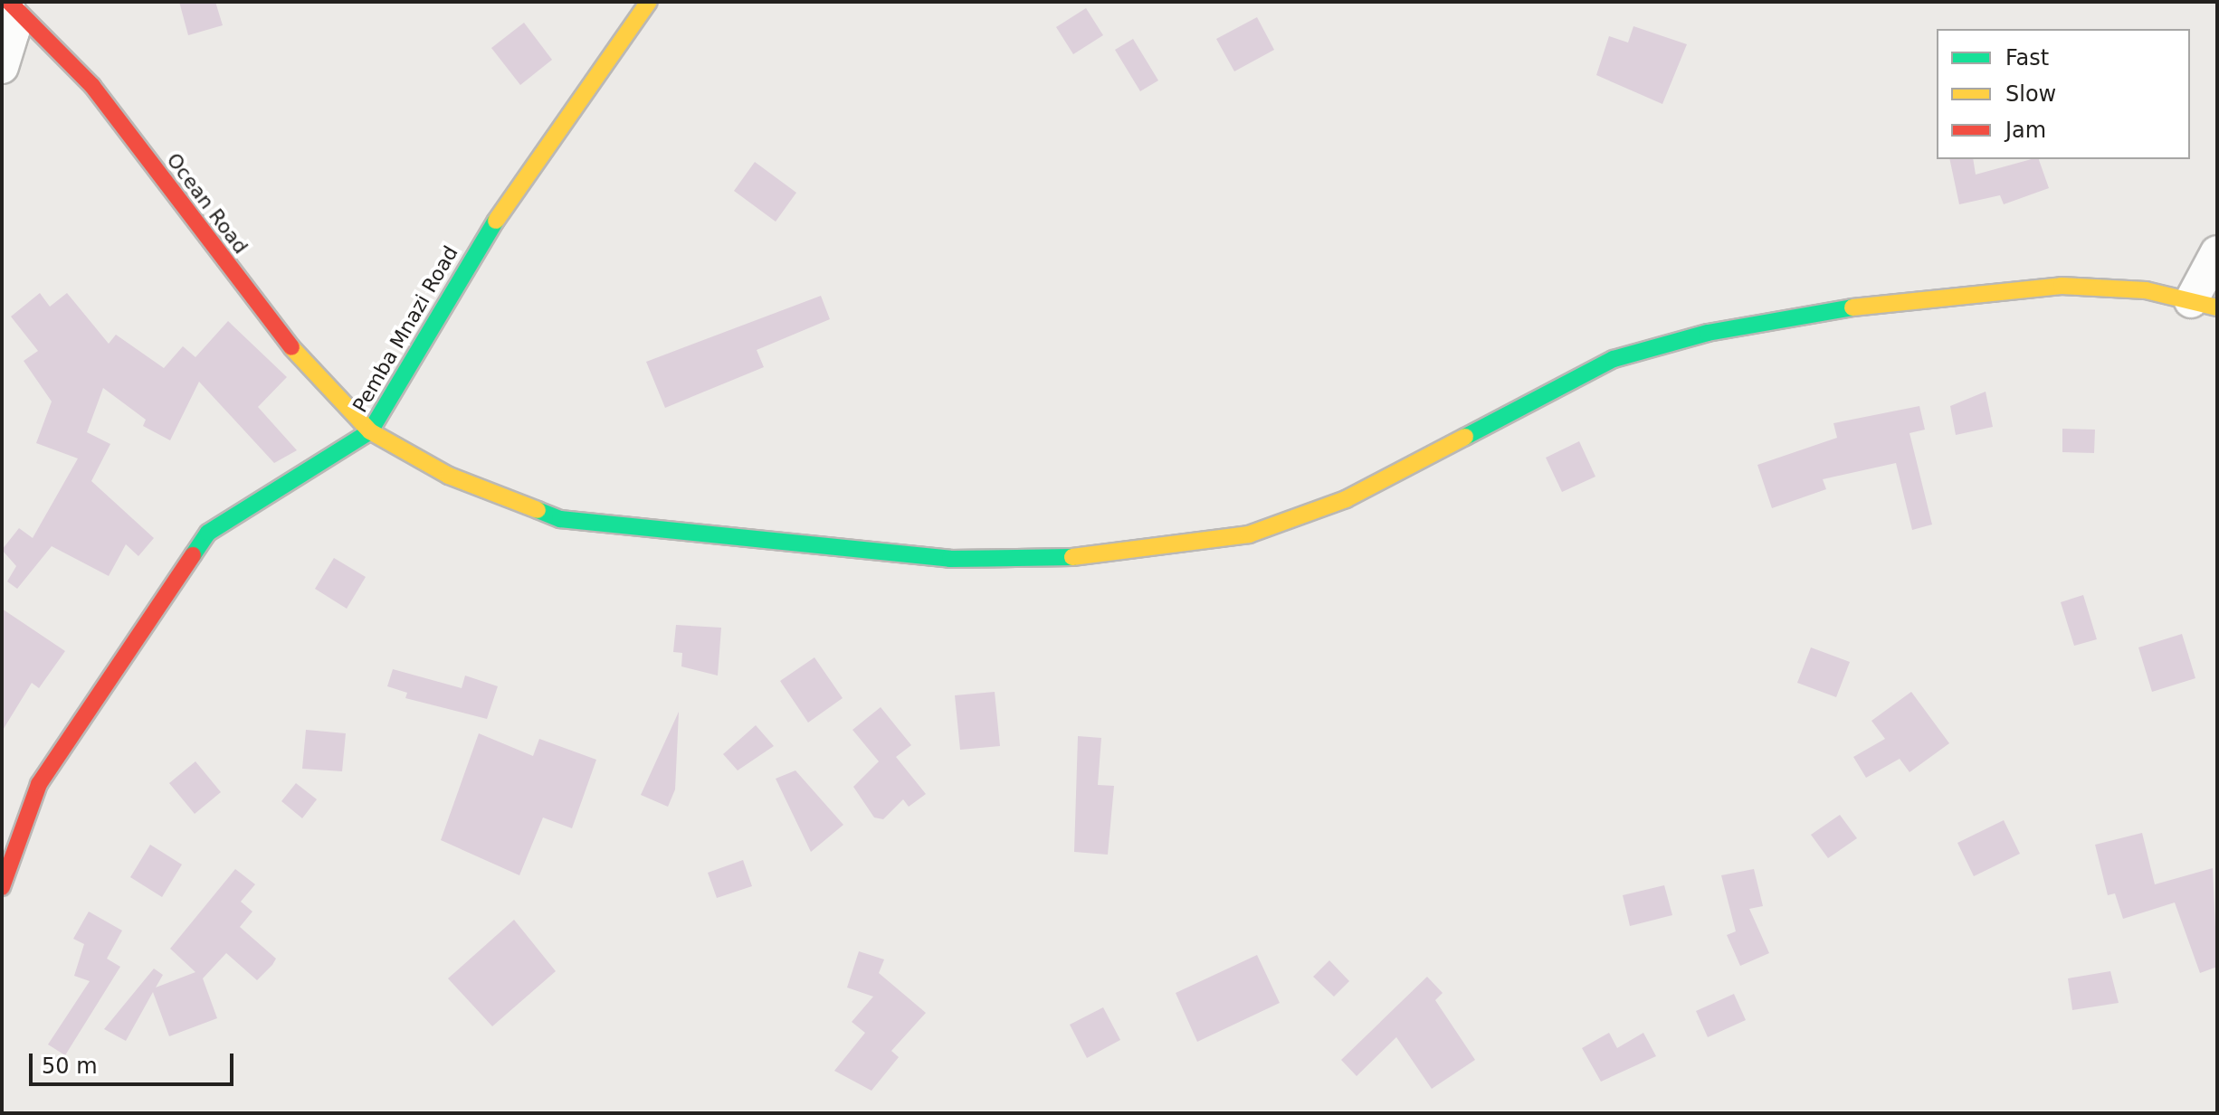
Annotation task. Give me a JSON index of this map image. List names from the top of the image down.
{
  "streets": {
    "street": ["Ocean Road", "Pemba Mnazi Road"]
  },
  "crossings": [
    ["Ocean Road", "Pemba Mnazi Road"]
  ],
  "legend": ["Fast", "Slow", "Jam"],
  "scale_bar": "50 m"
}
